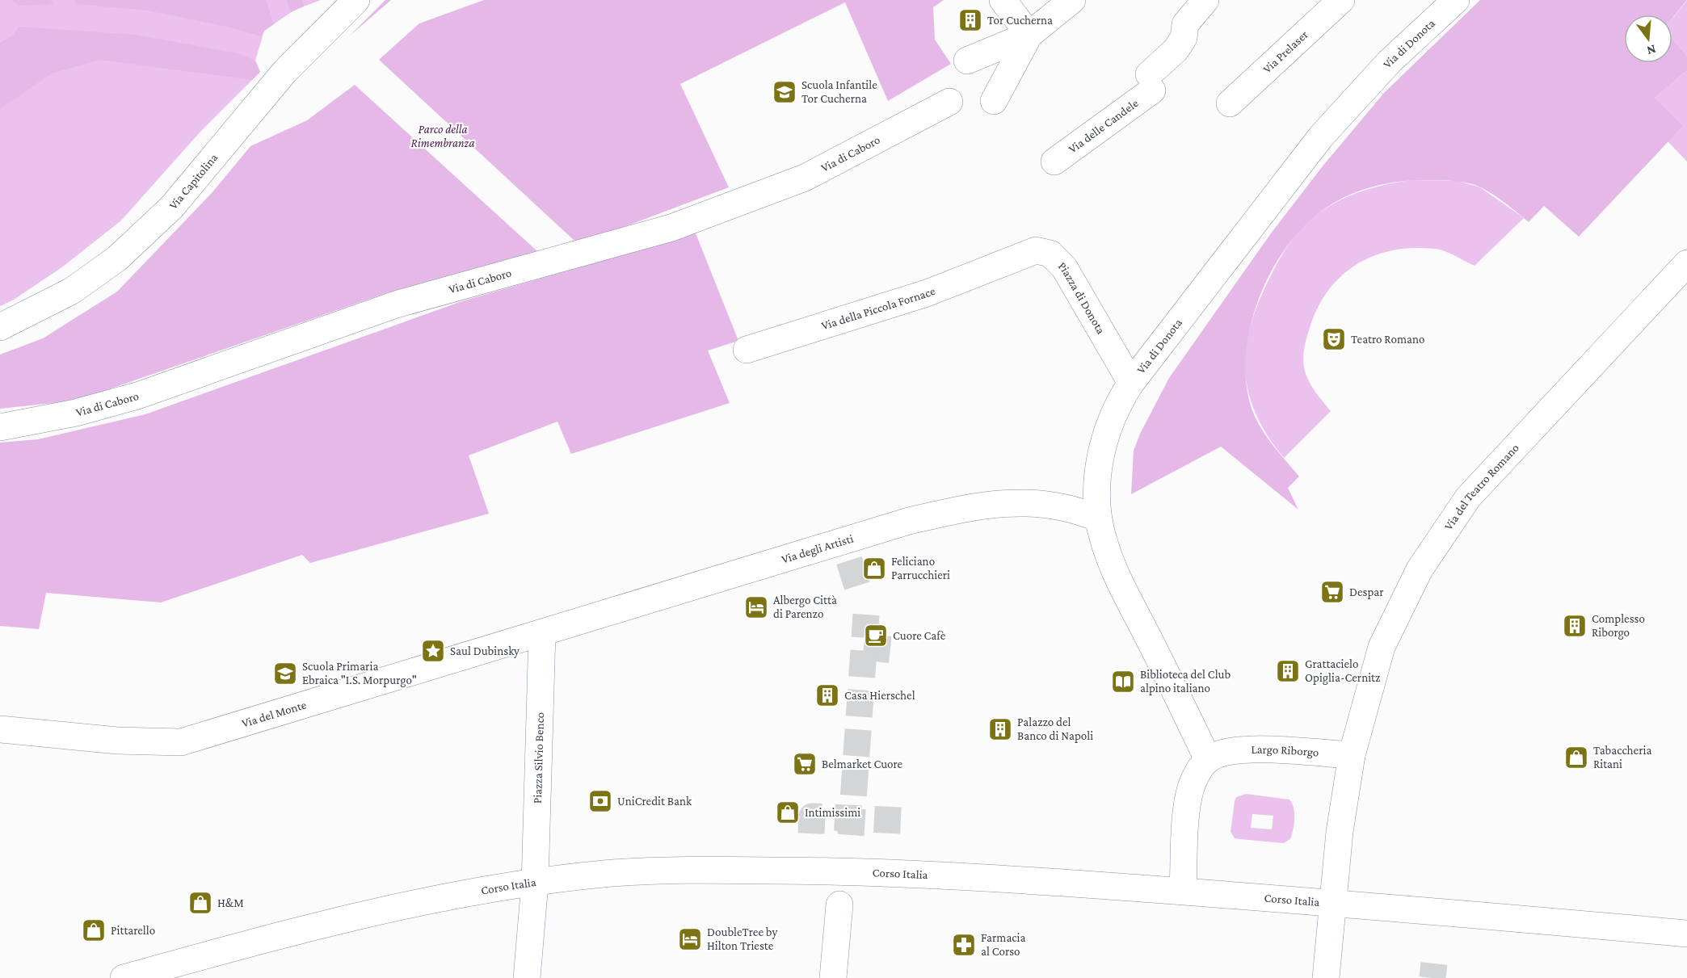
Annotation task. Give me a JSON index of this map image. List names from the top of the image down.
{
  "streets": {
    "street": [
      "Via di Donota",
      "Via Prelaser",
      "Via delle Candele",
      "Via di Caboro",
      "Via Capitolina",
      "Piazza di Donota",
      "Via della Piccola Fornace",
      "Via del Teatro Romano",
      "Via degli Artisti",
      "Via del Monte",
      "Largo Riborgo",
      "Piazza Silvio Benco",
      "Corso Italia"
    ]
  },
  "crossings": [
    ["Via di Donota", "Piazza di Donota"],
    ["Via di Donota", "Via degli Artisti"],
    ["Via di Donota", "Largo Riborgo"],
    ["Piazza di Donota", "Via della Piccola Fornace"],
    ["Via del Teatro Romano", "Largo Riborgo"],
    ["Via degli Artisti", "Via del Monte"],
    ["Via degli Artisti", "Piazza Silvio Benco"],
    ["Via del Monte", "Piazza Silvio Benco"],
    ["Piazza Silvio Benco", "Corso Italia"]
  ],
  "parks": ["Parco della Rimembranza"],
  "places": {
    "building": [
      "Tor Cucherna",
      "Complesso Riborgo",
      "Grattacielo Opiglia-Cernitz",
      "Casa Hierschel",
      "Palazzo del Banco di Napoli"
    ],
    "school or university": ["Scuola Infantile Tor Cucherna", "Scuola Primaria Ebraica \"I.S. Morpurgo\""],
    "theatre": ["Teatro Romano"],
    "shop": [
      "Feliciano Parrucchieri",
      "Tabaccheria Ritani",
      "Intimissimi",
      "H&M",
      "Pittarello"
    ],
    "supermarket": ["Despar", "Belmarket Cuore"],
    "hotel": ["Albergo Città di Parenzo", "DoubleTree by Hilton Trieste"],
    "cafe": ["Cuore Cafè"],
    "place": ["Saul Dubinsky"],
    "library": ["Biblioteca del Club alpino italiano"],
    "bank": ["UniCredit Bank"],
    "pharmacy": ["Farmacia al Corso"]
  },
  "north": "bottom"
}
